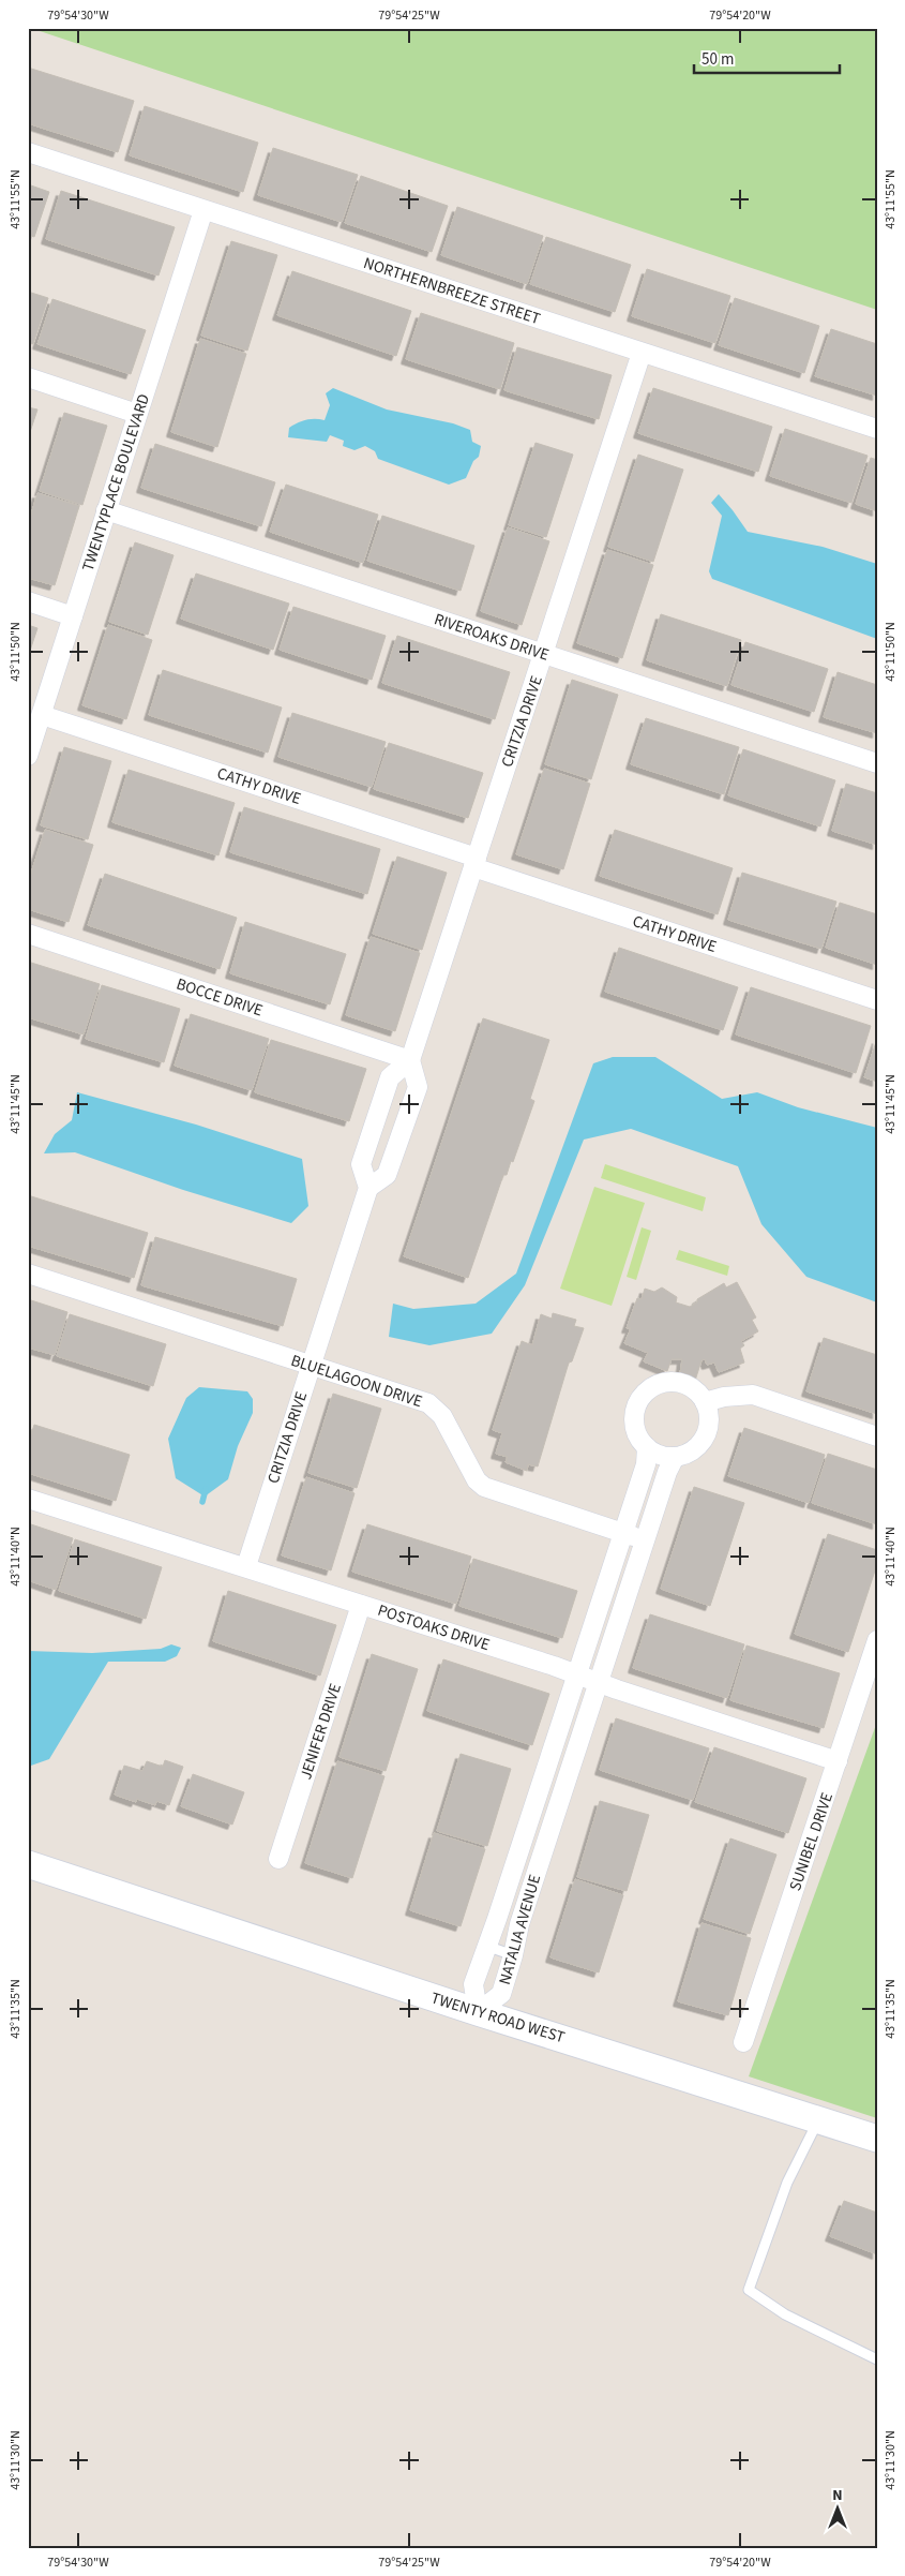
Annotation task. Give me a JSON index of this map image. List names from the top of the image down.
{
  "streets": {
    "street": [
      "NORTHERNBREEZE STREET",
      "TWENTYPLACE BOULEVARD",
      "RIVEROAKS DRIVE",
      "CRITZIA DRIVE",
      "CATHY DRIVE",
      "BOCCE DRIVE",
      "BLUELAGOON DRIVE",
      "POSTOAKS DRIVE",
      "JENIFER DRIVE",
      "SUNIBEL DRIVE",
      "NATALIA AVENUE",
      "TWENTY ROAD WEST"
    ]
  },
  "crossings": [
    ["NORTHERNBREEZE STREET", "TWENTYPLACE BOULEVARD"],
    ["NORTHERNBREEZE STREET", "CRITZIA DRIVE"],
    ["TWENTYPLACE BOULEVARD", "RIVEROAKS DRIVE"],
    ["TWENTYPLACE BOULEVARD", "CATHY DRIVE"],
    ["RIVEROAKS DRIVE", "CRITZIA DRIVE"],
    ["CRITZIA DRIVE", "CATHY DRIVE"],
    ["CRITZIA DRIVE", "BOCCE DRIVE"],
    ["CRITZIA DRIVE", "BLUELAGOON DRIVE"],
    ["CRITZIA DRIVE", "POSTOAKS DRIVE"],
    ["BLUELAGOON DRIVE", "NATALIA AVENUE"],
    ["POSTOAKS DRIVE", "JENIFER DRIVE"],
    ["POSTOAKS DRIVE", "SUNIBEL DRIVE"],
    ["POSTOAKS DRIVE", "NATALIA AVENUE"],
    ["NATALIA AVENUE", "TWENTY ROAD WEST"]
  ],
  "scale_bar": "50 m",
  "north": "top",
  "coordinates": [
    "79°54'30\"W",
    "79°54'25\"W",
    "79°54'20\"W",
    "43°11'55\"N",
    "43°11'50\"N",
    "43°11'45\"N",
    "43°11'40\"N",
    "43°11'35\"N",
    "43°11'30\"N"
  ]
}
